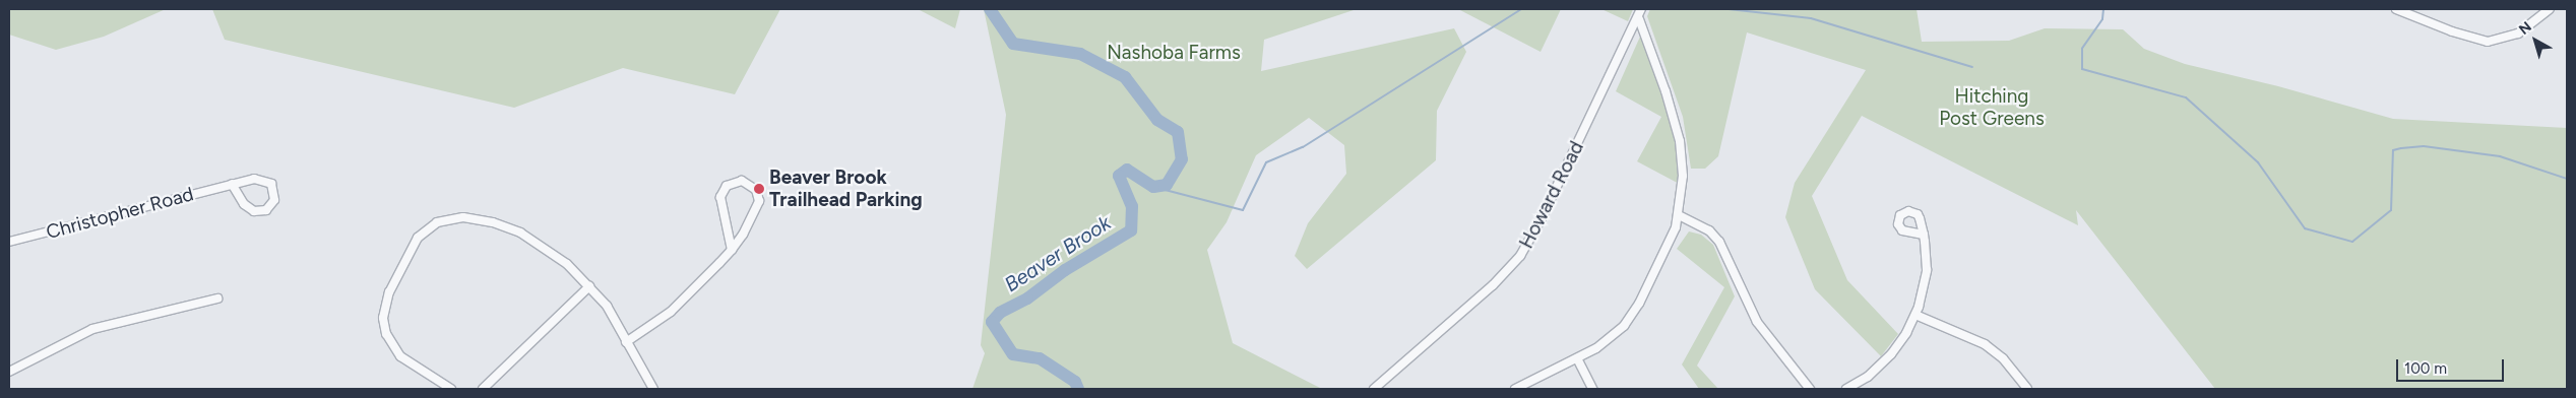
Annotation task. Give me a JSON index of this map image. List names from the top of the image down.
{
  "streets": {
    "street": ["Howard Road", "Christopher Road"]
  },
  "water": ["Beaver Brook"],
  "parks": ["Nashoba Farms", "Hitching Post Greens"],
  "places": ["Beaver Brook Trailhead Parking"],
  "scale_bar": "100 m",
  "north": "top left"
}
